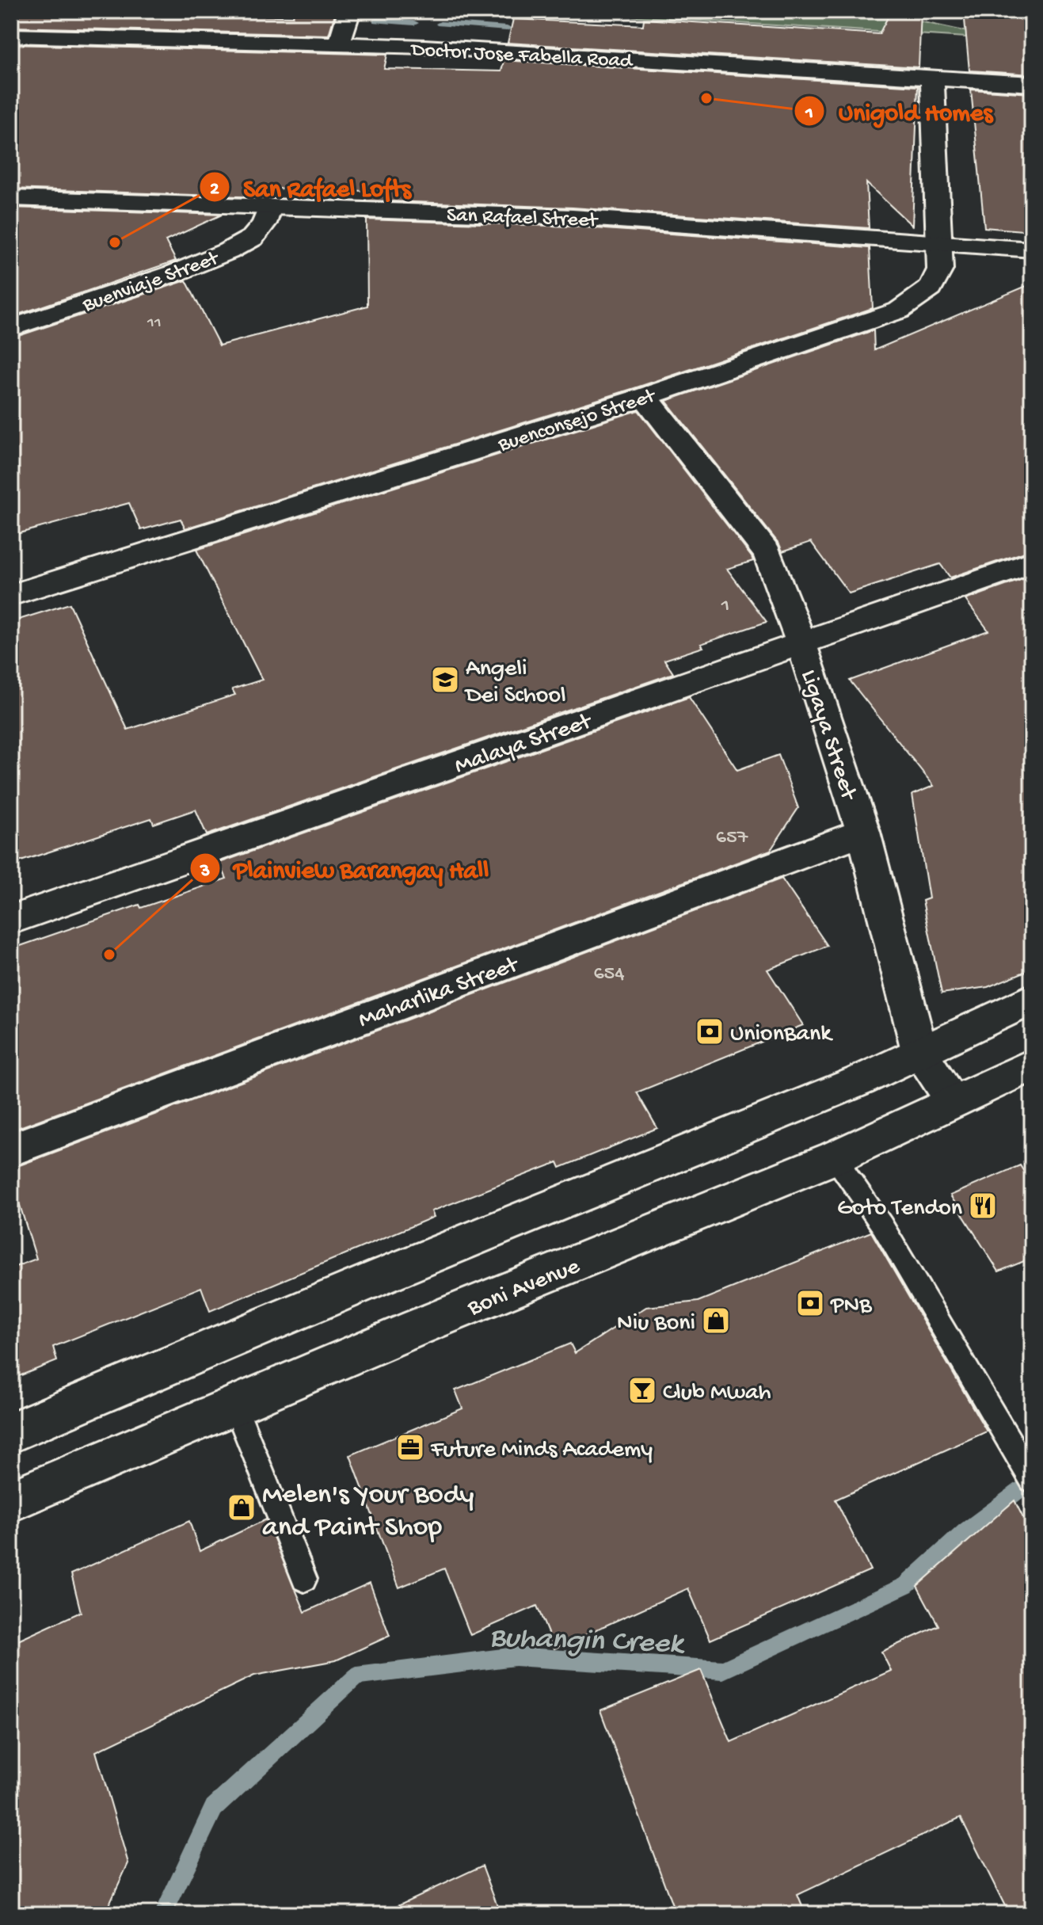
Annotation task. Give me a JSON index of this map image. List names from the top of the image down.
{
  "streets": {
    "street": [
      "Doctor Jose Fabella Road",
      "San Rafael Street",
      "Buenviaje Street",
      "Buenconsejo Street",
      "Ligaya Street",
      "Malaya Street",
      "Maharlika Street",
      "Boni Avenue"
    ]
  },
  "crossings": [
    ["Doctor Jose Fabella Road", "Buenconsejo Street"],
    ["San Rafael Street", "Buenviaje Street"],
    ["San Rafael Street", "Buenconsejo Street"],
    ["Buenconsejo Street", "Ligaya Street"],
    ["Ligaya Street", "Malaya Street"],
    ["Ligaya Street", "Maharlika Street"],
    ["Ligaya Street", "Boni Avenue"]
  ],
  "water": ["Buhangin Creek"],
  "places": {
    "other": ["Unigold Homes", "San Rafael Lofts", "Plainview Barangay Hall"],
    "school or university": ["Angeli Dei School"],
    "bank": ["UnionBank", "PNB"],
    "restaurant": ["Goto Tendon"],
    "shop": ["Niu Boni", "Melen's Your Body and Paint Shop"],
    "bar": ["Club Mwah"],
    "office": ["Future Minds Academy"]
  },
  "house_numbers": [
    "11",
    "1",
    "657",
    "654"
  ]
}
